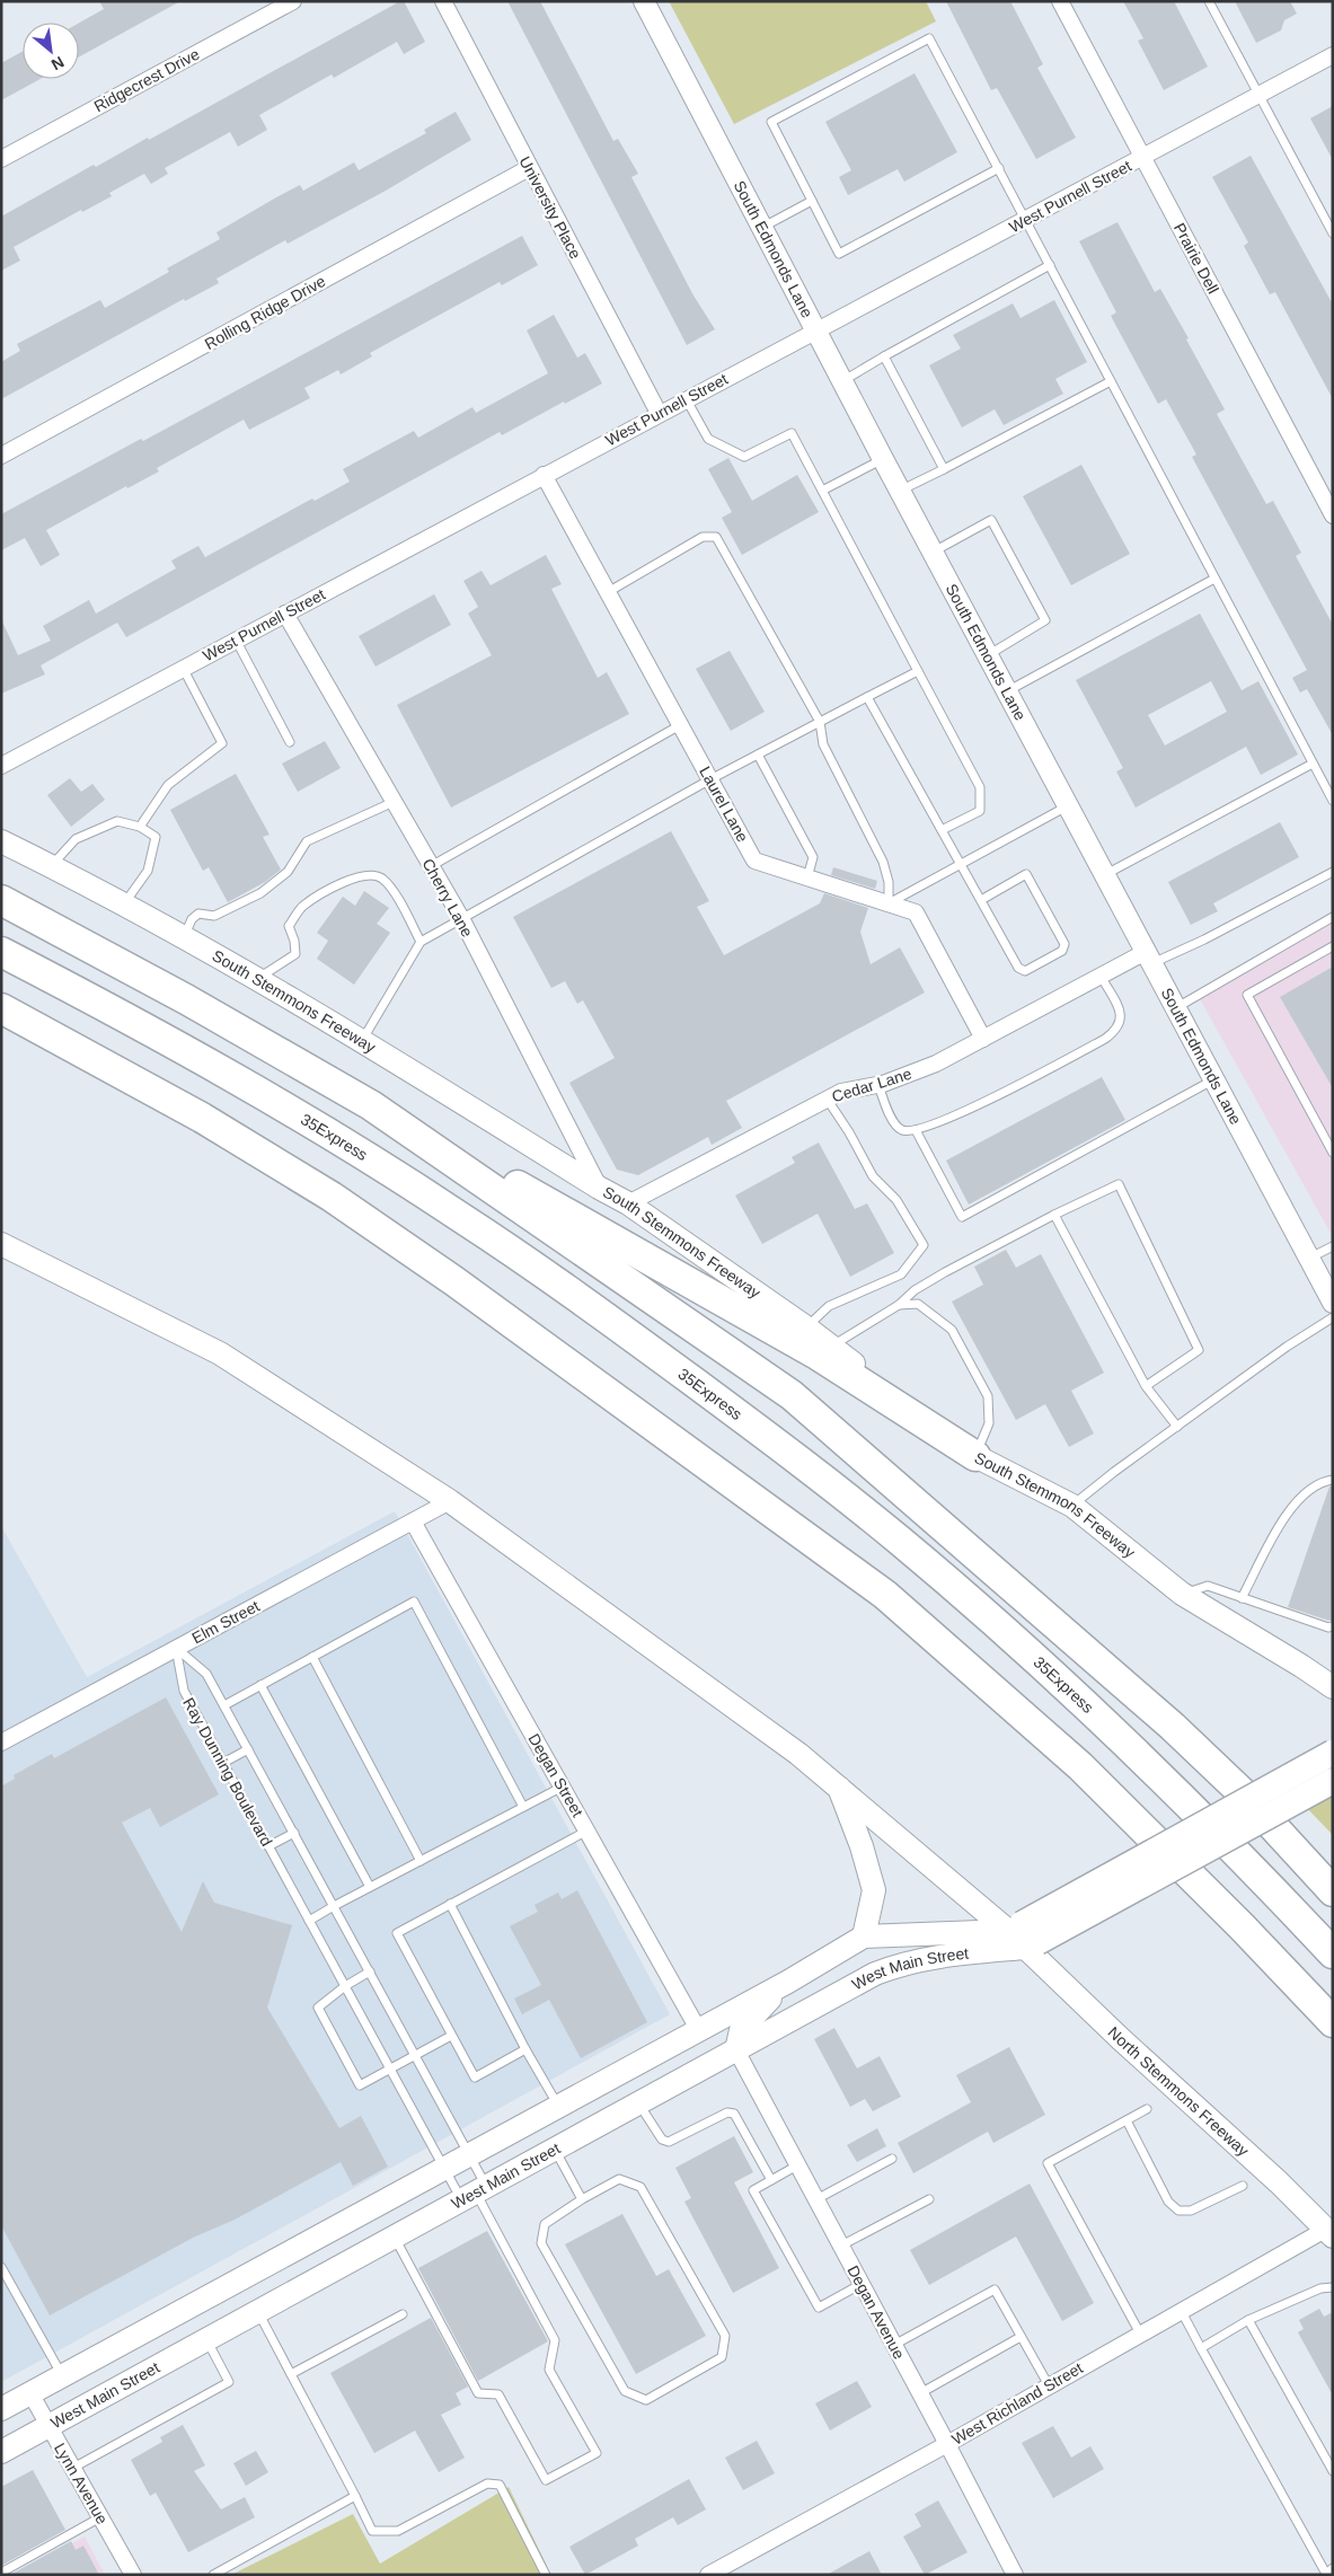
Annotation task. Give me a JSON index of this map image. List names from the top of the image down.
{
  "streets": {
    "highway": ["35Express"],
    "main road": ["South Stemmons Freeway", "West Main Street", "North Stemmons Freeway"],
    "street": [
      "Ridgecrest Drive",
      "West Purnell Street",
      "University Place",
      "South Edmonds Lane",
      "Prairie Dell",
      "Rolling Ridge Drive",
      "Laurel Lane",
      "Cherry Lane",
      "Cedar Lane",
      "Elm Street",
      "Degan Street",
      "Degan Avenue",
      "West Richland Street",
      "Lynn Avenue"
    ],
    "lane": ["Ray Dunning Boulevard"]
  },
  "crossings": [
    ["West Purnell Street", "University Place"],
    ["West Purnell Street", "South Edmonds Lane"],
    ["West Purnell Street", "Prairie Dell"],
    ["West Purnell Street", "Laurel Lane"],
    ["West Purnell Street", "Cherry Lane"],
    ["University Place", "Rolling Ridge Drive"],
    ["South Edmonds Lane", "Cedar Lane"],
    ["Laurel Lane", "Cedar Lane"],
    ["Cherry Lane", "South Stemmons Freeway"],
    ["South Stemmons Freeway", "Cedar Lane"],
    ["Elm Street", "Ray Dunning Boulevard"],
    ["Elm Street", "Degan Street"],
    ["Ray Dunning Boulevard", "West Main Street"],
    ["Degan Street", "West Main Street"],
    ["West Main Street", "North Stemmons Freeway"],
    ["West Main Street", "Degan Avenue"],
    ["West Main Street", "Lynn Avenue"],
    ["North Stemmons Freeway", "West Richland Street"],
    ["Degan Avenue", "West Richland Street"]
  ],
  "north": "bottom right"
}
